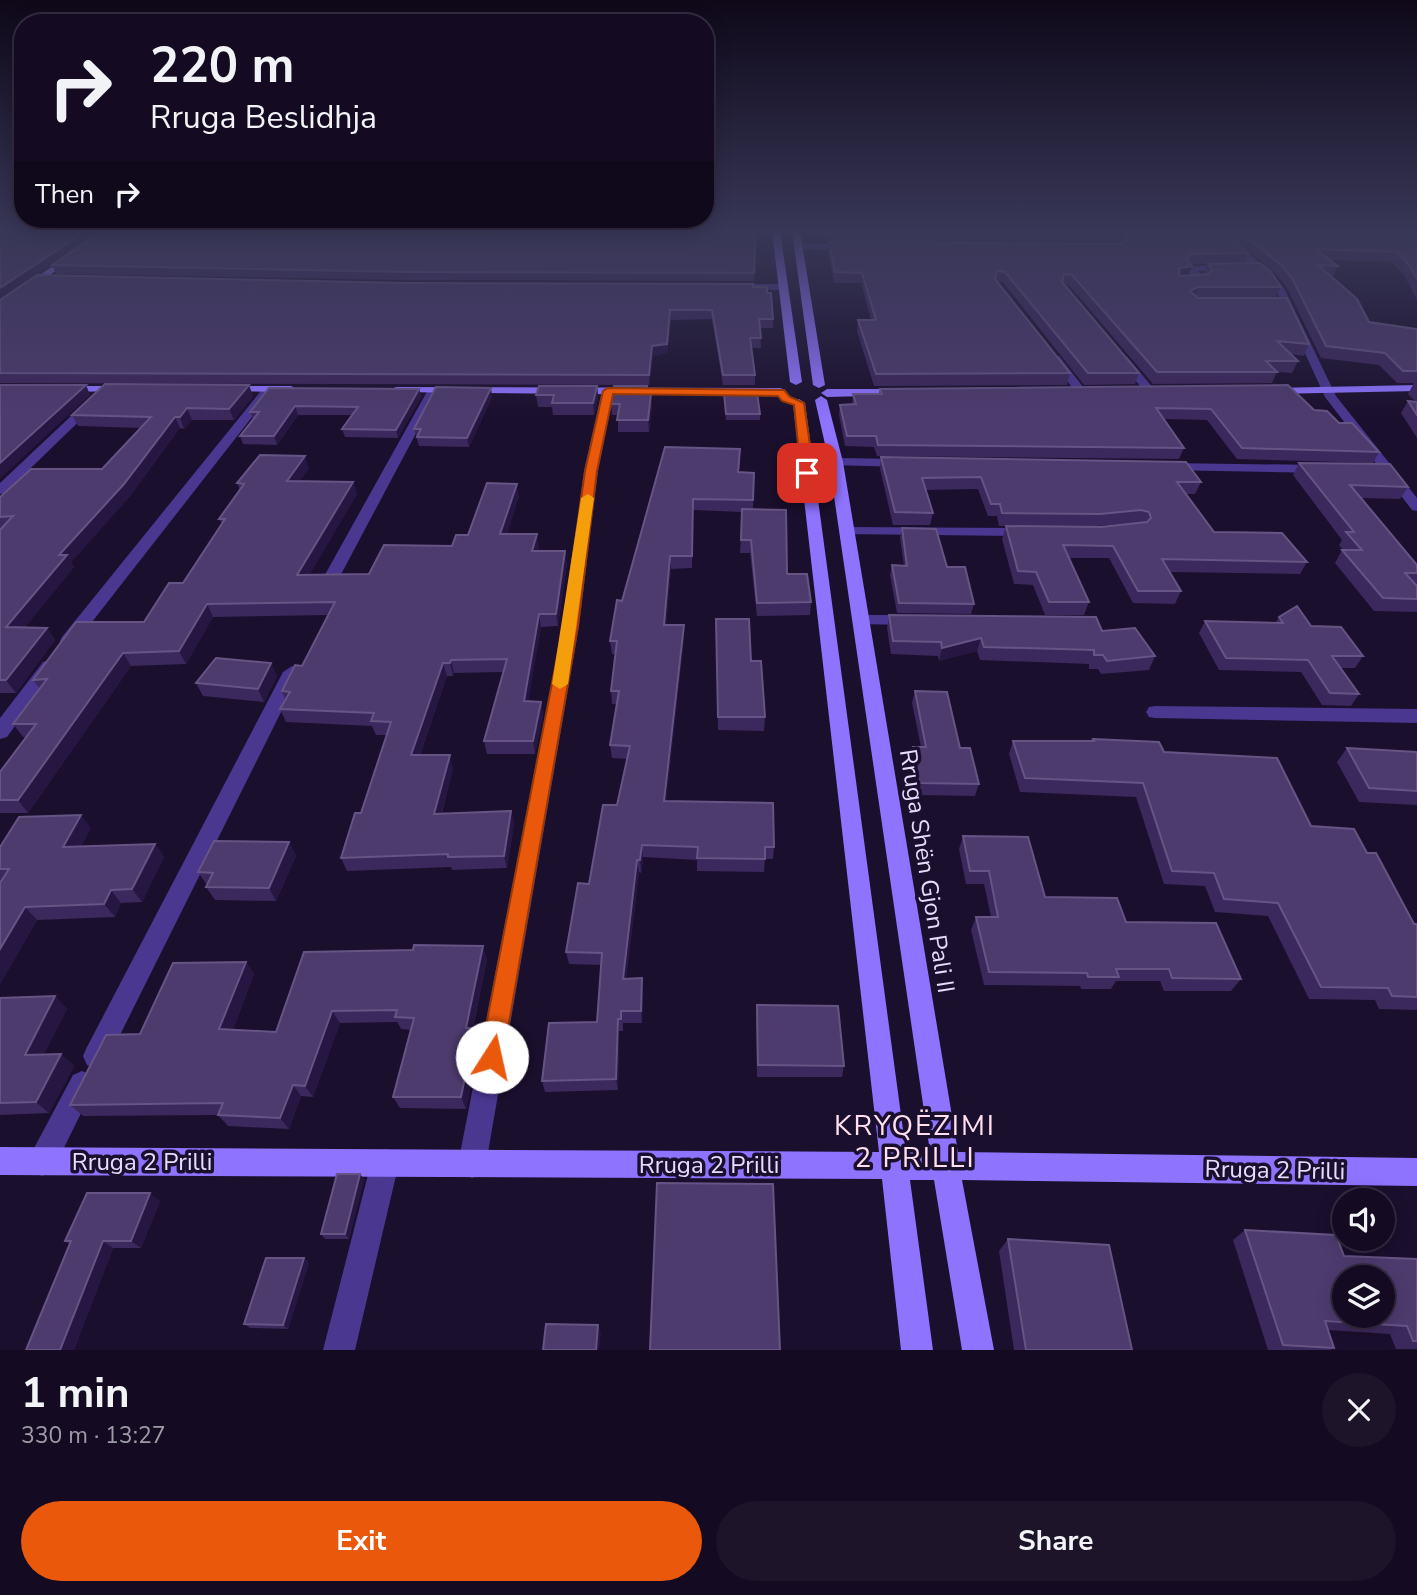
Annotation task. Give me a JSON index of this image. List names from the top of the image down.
{
  "streets": {
    "street": ["Rruga Shën Gjon Pali II", "Rruga 2 Prilli"]
  },
  "crossings": [
    ["Rruga Shën Gjon Pali II", "Rruga 2 Prilli"]
  ],
  "districts": ["KRYQËZIMI 2 PRILLI"],
  "page": {
    "turn": ["220 m", "Rruga Beslidhja"],
    "then": "Then",
    "heading": ["1 min", "330 m · 13:27"],
    "buttons": ["Exit", "Share"]
  }
}
